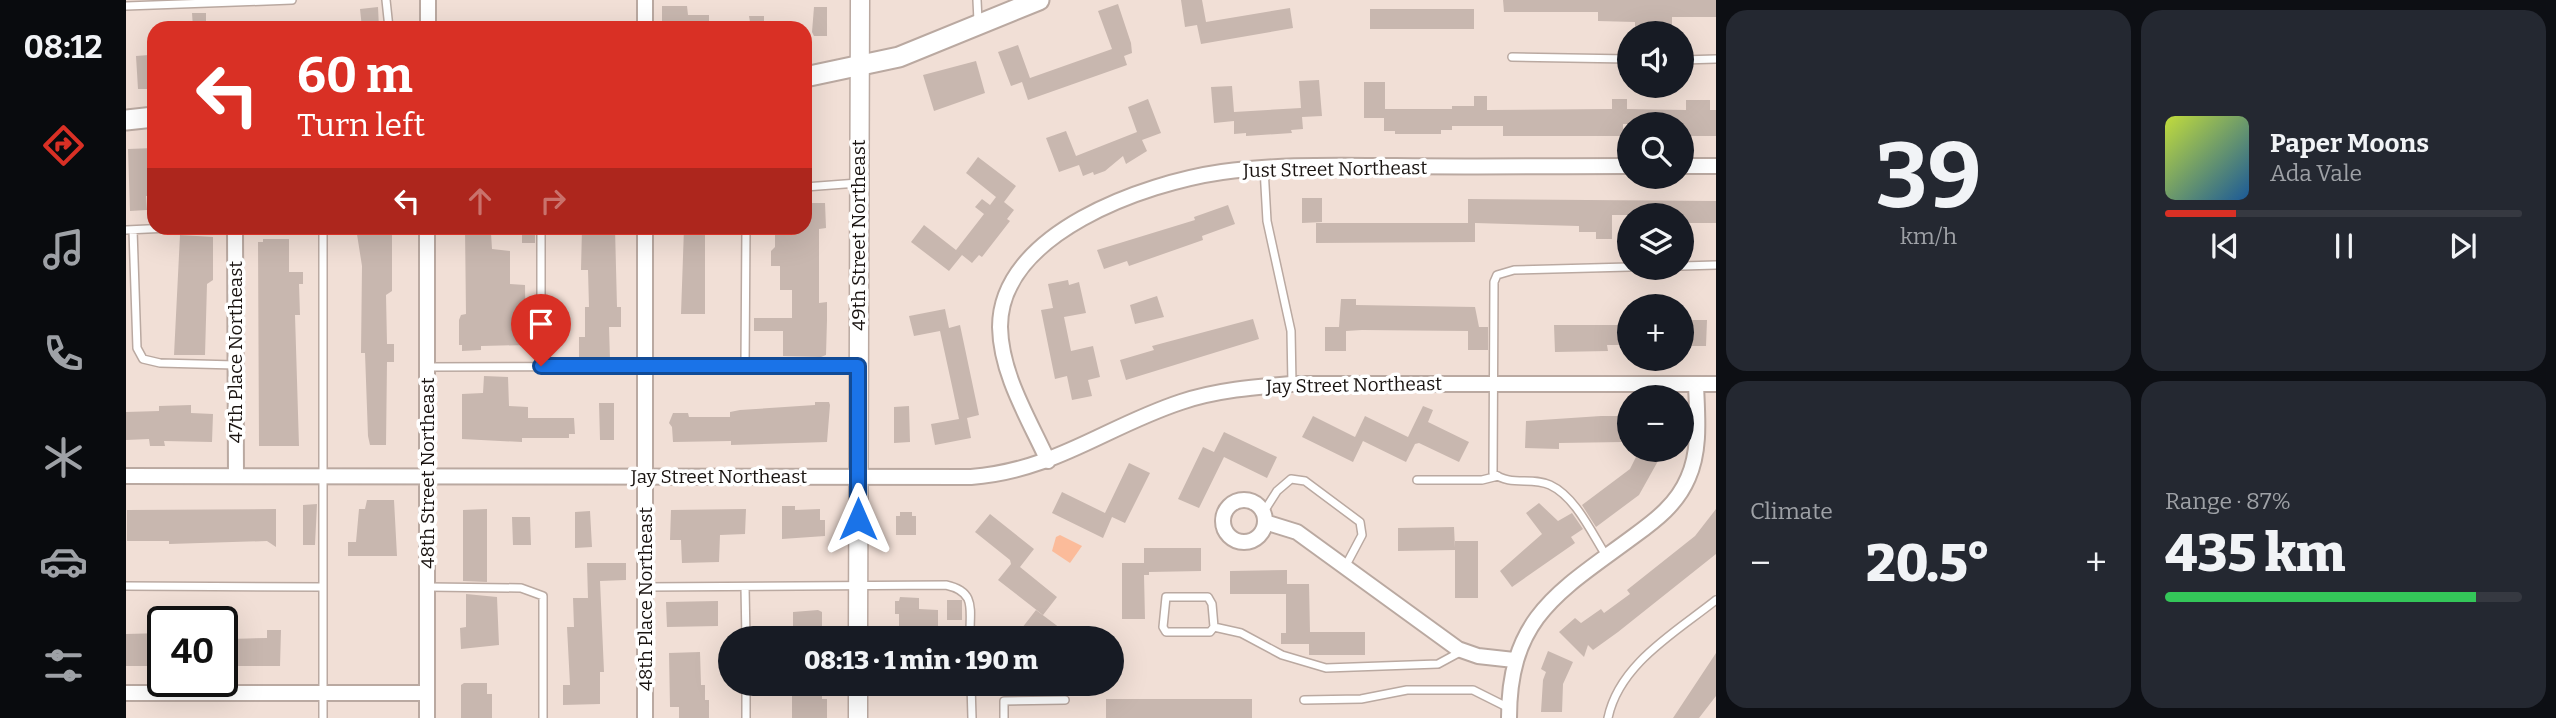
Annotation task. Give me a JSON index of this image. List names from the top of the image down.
{
  "streets": {
    "street": [
      "Just Street Northeast",
      "49th Street Northeast",
      "47th Place Northeast",
      "Jay Street Northeast",
      "48th Street Northeast",
      "48th Place Northeast"
    ]
  },
  "crossings": [
    ["Just Street Northeast", "Jay Street Northeast"],
    ["49th Street Northeast", "Jay Street Northeast"],
    ["47th Place Northeast", "Jay Street Northeast"],
    ["Jay Street Northeast", "48th Street Northeast"],
    ["Jay Street Northeast", "48th Place Northeast"]
  ],
  "page": {
    "tabs": "08:12",
    "tile": [
      ["39", "km/h"],
      "Climate",
      ["Range · 87%", "435 km"]
    ],
    "map_buttons": ["+", "−"],
    "turn": ["60 m", "Turn left"],
    "song": ["Paper Moons", "Ada Vale"],
    "heat": ["−", "20.5°", "+"],
    "limit": "40",
    "trip": "08:13 · 1 min · 190 m"
  }
}
